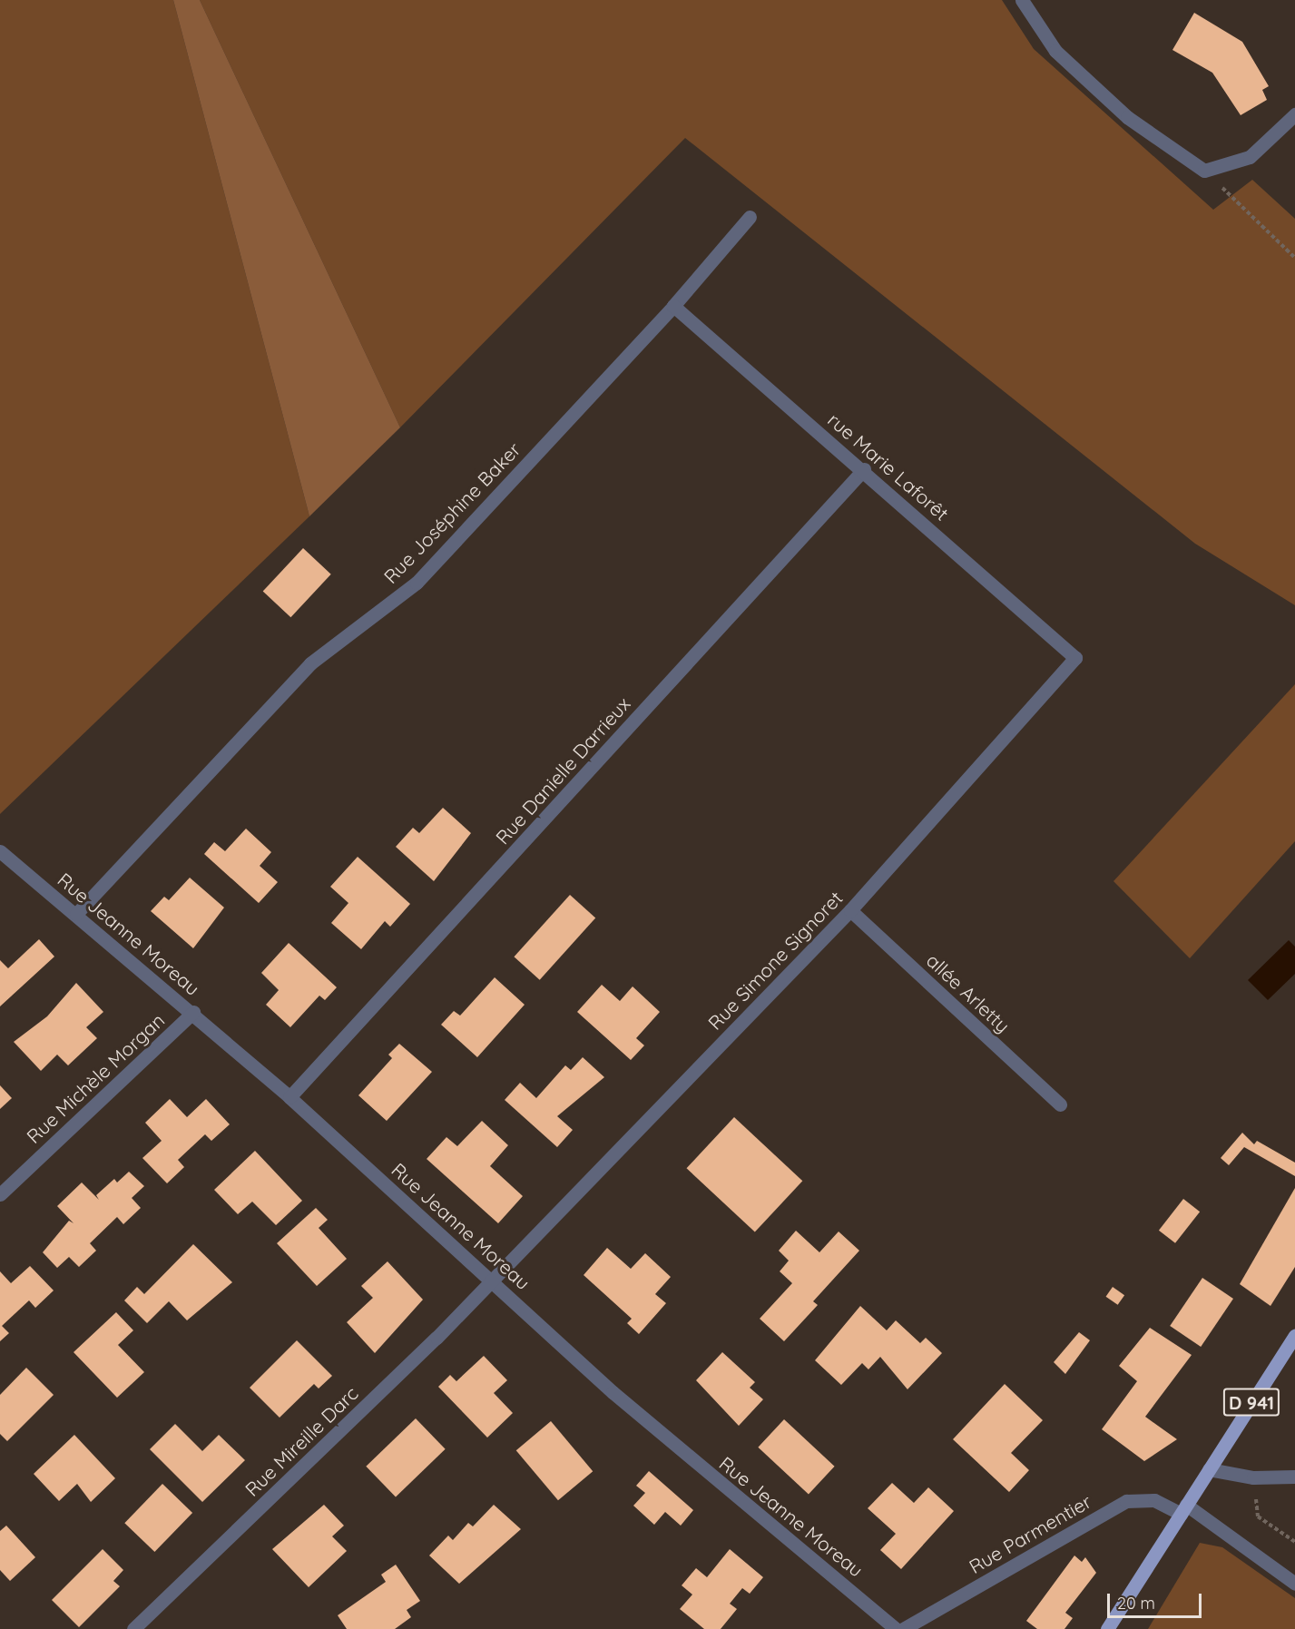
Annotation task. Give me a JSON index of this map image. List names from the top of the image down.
{
  "streets": {
    "main road": ["D 941"],
    "street": [
      "rue Marie Laforêt",
      "Rue Joséphine Baker",
      "Rue Danielle Darrieux",
      "Rue Jeanne Moreau",
      "Rue Simone Signoret",
      "allée Arletty",
      "Rue Michèle Morgan",
      "Rue Mireille Darc",
      "Rue Parmentier"
    ]
  },
  "crossings": [
    ["rue Marie Laforêt", "Rue Joséphine Baker"],
    ["rue Marie Laforêt", "Rue Danielle Darrieux"],
    ["rue Marie Laforêt", "Rue Simone Signoret"],
    ["Rue Joséphine Baker", "Rue Jeanne Moreau"],
    ["Rue Danielle Darrieux", "Rue Jeanne Moreau"],
    ["Rue Jeanne Moreau", "Rue Simone Signoret"],
    ["Rue Jeanne Moreau", "Rue Michèle Morgan"],
    ["Rue Jeanne Moreau", "Rue Mireille Darc"],
    ["Rue Simone Signoret", "allée Arletty"],
    ["Rue Simone Signoret", "Rue Mireille Darc"],
    ["D 941", "Rue Parmentier"]
  ],
  "scale_bar": "20 m"
}
